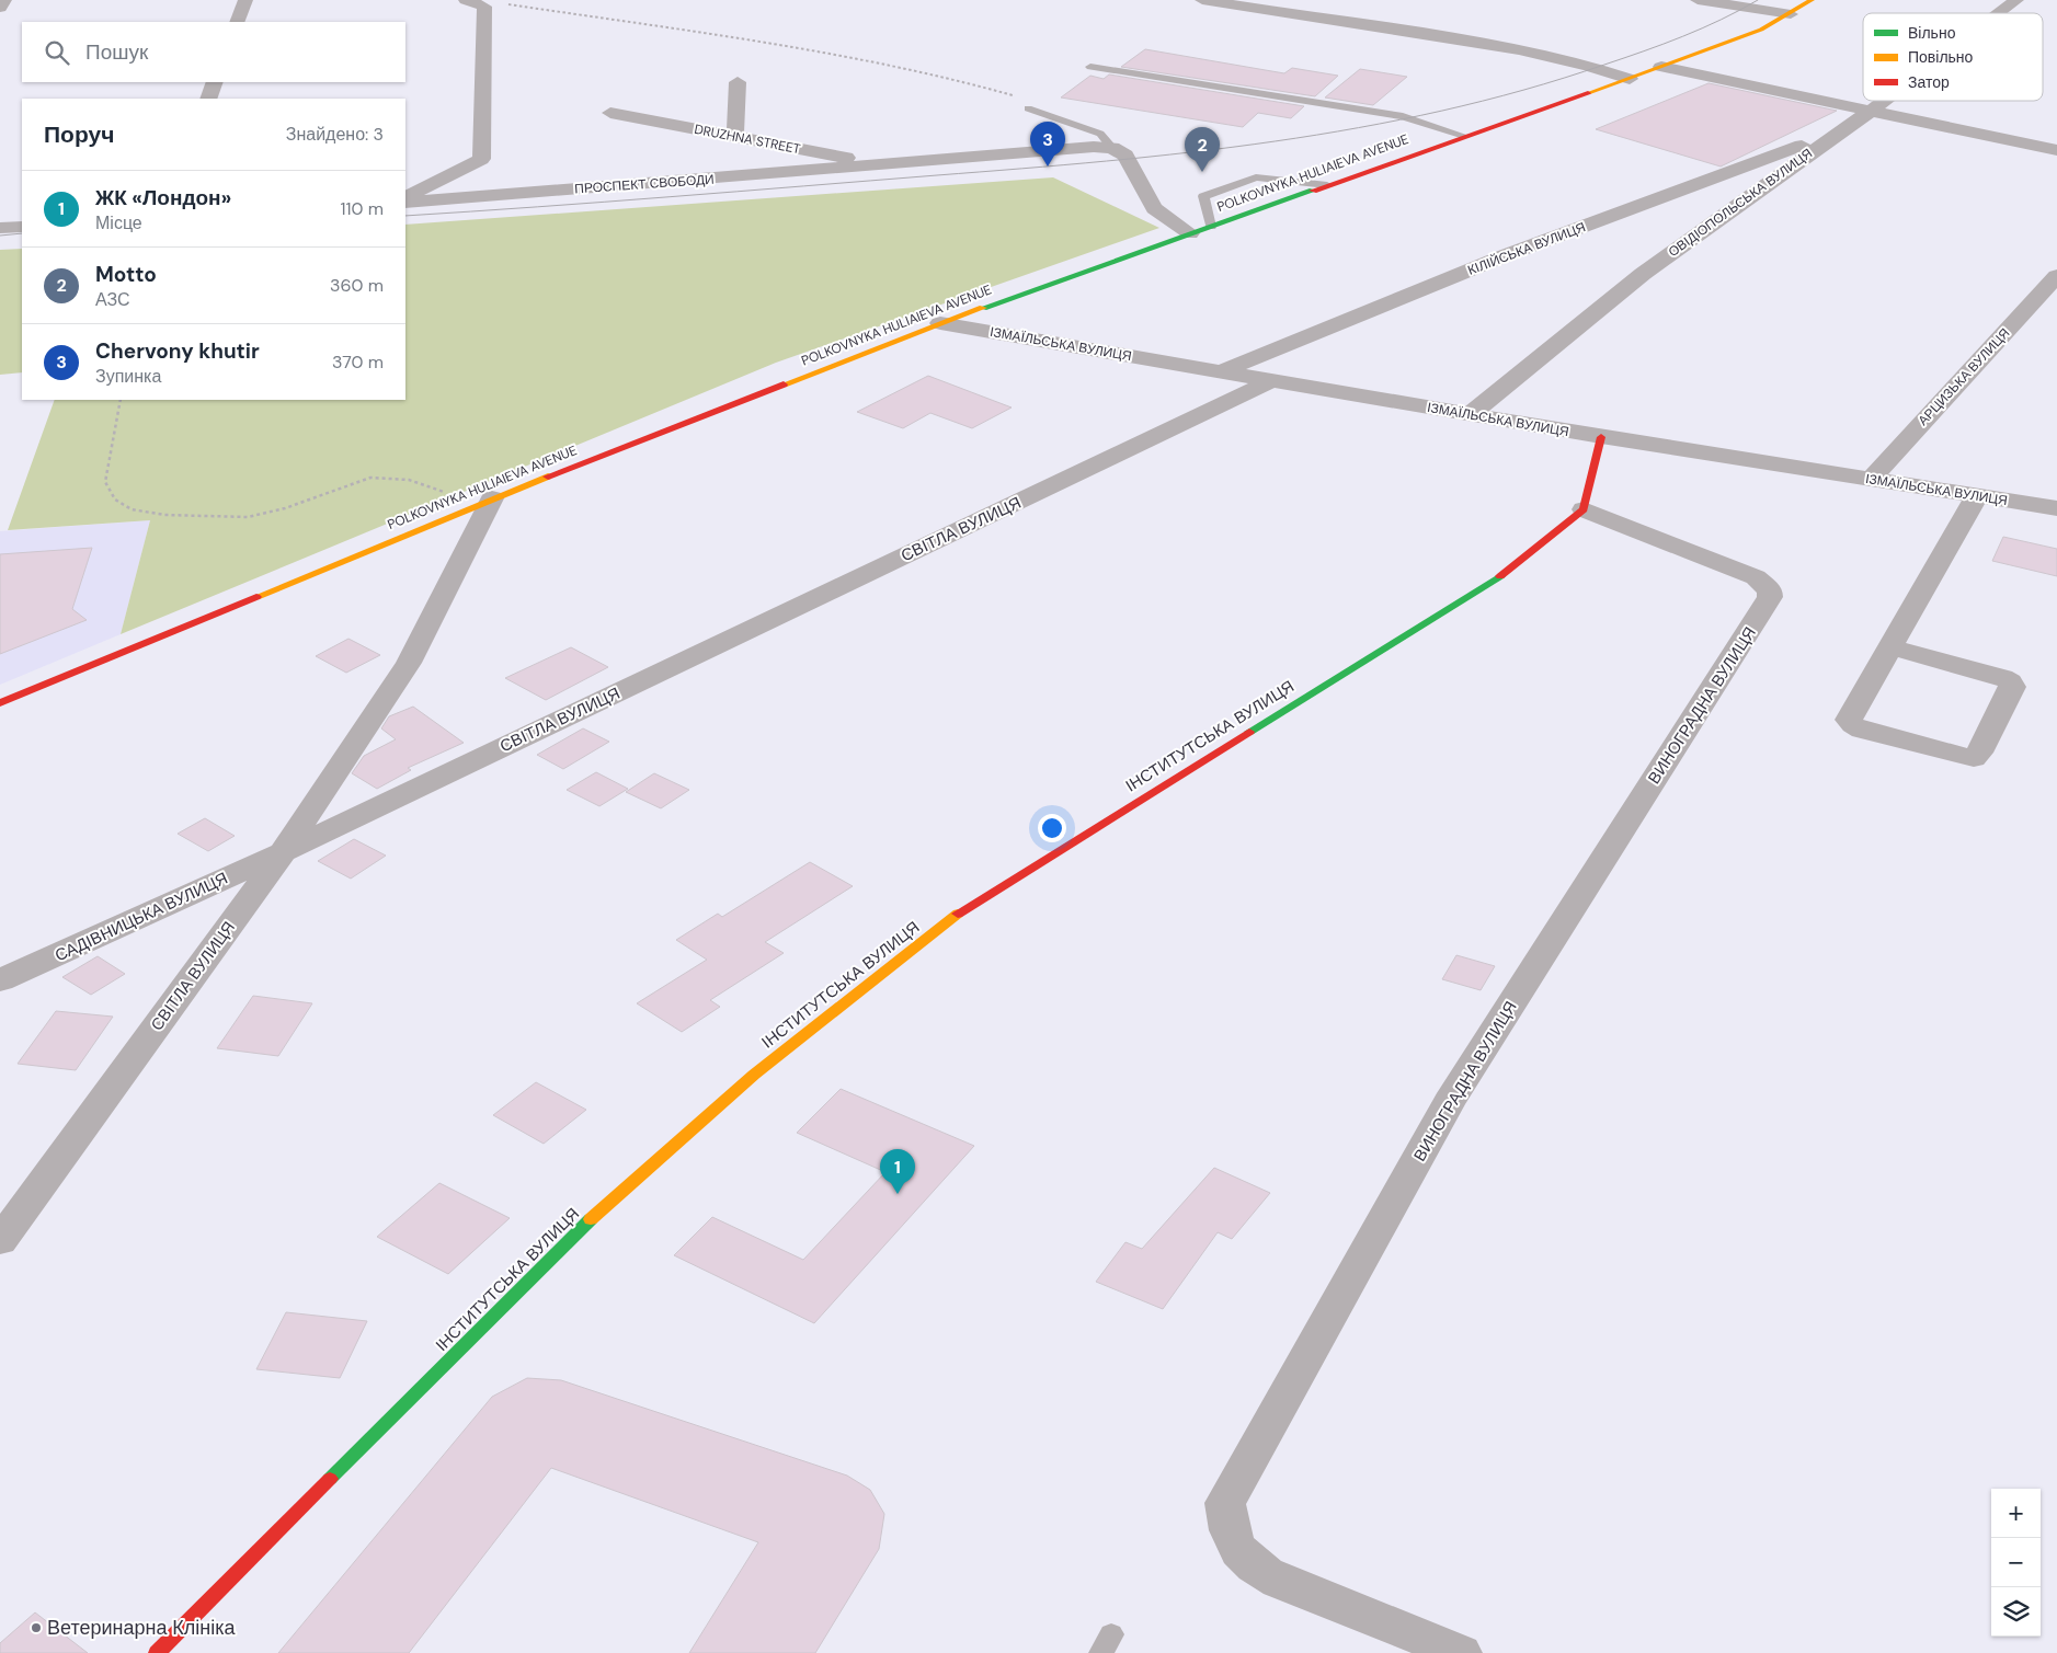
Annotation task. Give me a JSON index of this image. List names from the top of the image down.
{
  "streets": {
    "main road": ["POLKOVNYKA HULIAIEVA AVENUE", "ІНСТИТУТСЬКА ВУЛИЦЯ"],
    "street": [
      "DRUZHNA STREET",
      "ПРОСПЕКТ СВОБОДИ",
      "ОВІДІОПОЛЬСЬКА ВУЛИЦЯ",
      "КІЛІЙСЬКА ВУЛИЦЯ",
      "ІЗМАЇЛЬСЬКА ВУЛИЦЯ",
      "АРЦИЗЬКА ВУЛИЦЯ",
      "СВІТЛА ВУЛИЦЯ",
      "ВИНОГРАДНА ВУЛИЦЯ",
      "САДІВНИЦЬКА ВУЛИЦЯ"
    ]
  },
  "crossings": [
    ["DRUZHNA STREET", "ПРОСПЕКТ СВОБОДИ"],
    ["POLKOVNYKA HULIAIEVA AVENUE", "ІЗМАЇЛЬСЬКА ВУЛИЦЯ"],
    ["ОВІДІОПОЛЬСЬКА ВУЛИЦЯ", "КІЛІЙСЬКА ВУЛИЦЯ"],
    ["ОВІДІОПОЛЬСЬКА ВУЛИЦЯ", "ІЗМАЇЛЬСЬКА ВУЛИЦЯ"],
    ["КІЛІЙСЬКА ВУЛИЦЯ", "ІЗМАЇЛЬСЬКА ВУЛИЦЯ"],
    ["ІЗМАЇЛЬСЬКА ВУЛИЦЯ", "АРЦИЗЬКА ВУЛИЦЯ"],
    ["ІЗМАЇЛЬСЬКА ВУЛИЦЯ", "СВІТЛА ВУЛИЦЯ"],
    ["СВІТЛА ВУЛИЦЯ", "САДІВНИЦЬКА ВУЛИЦЯ"],
    ["ВИНОГРАДНА ВУЛИЦЯ", "ІНСТИТУТСЬКА ВУЛИЦЯ"]
  ],
  "places": ["Ветеринарна Клініка"],
  "legend": ["Вільно", "Повільно", "Затор"],
  "page": {
    "search": "Пошук",
    "heading": ["Поруч", "Знайдено: 3"],
    "pins": ["3", "2", "1"],
    "list": [
      {
        "mark": "1",
        "name": "ЖК «Лондон»",
        "note": "Місце",
        "value": "110 m"
      },
      {
        "mark": "2",
        "name": "Motto",
        "note": "АЗС",
        "value": "360 m"
      },
      {
        "mark": "3",
        "name": "Chervony khutir",
        "note": "Зупинка",
        "value": "370 m"
      }
    ],
    "map_buttons": ["+", "−"]
  }
}
